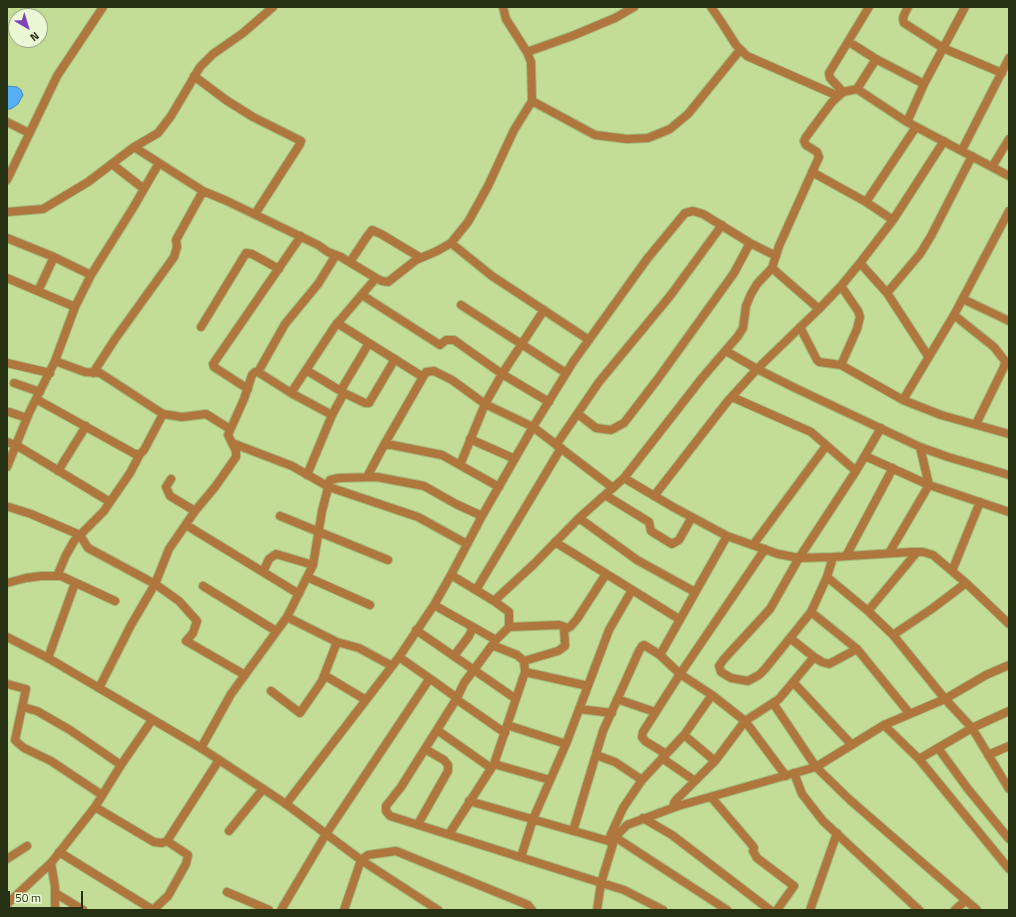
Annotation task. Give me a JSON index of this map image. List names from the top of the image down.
{
  "scale_bar": "50 m",
  "north": "bottom right"
}
